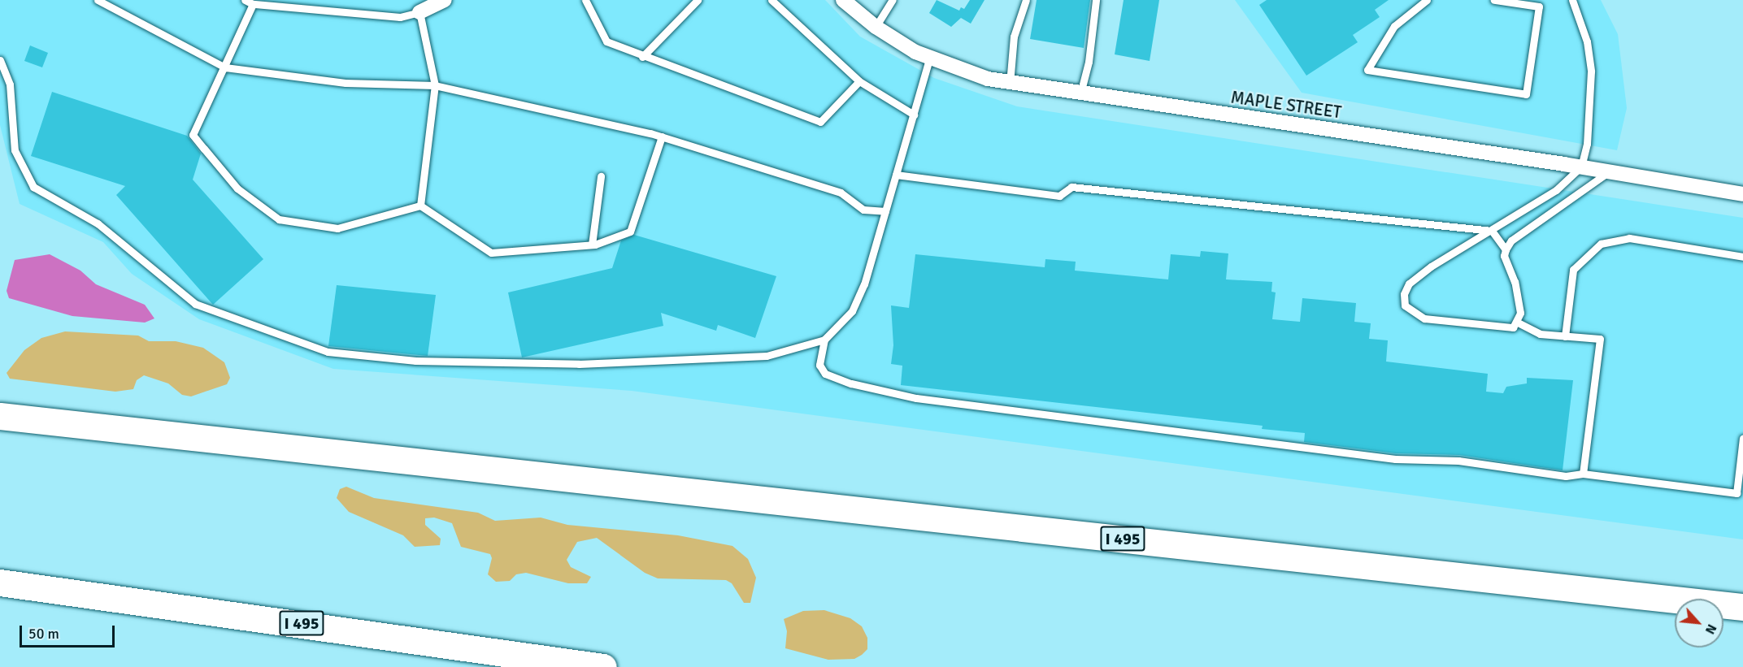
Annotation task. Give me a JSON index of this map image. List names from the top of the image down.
{
  "streets": {
    "highway": ["I 495"],
    "street": ["MAPLE STREET"]
  },
  "scale_bar": "50 m",
  "north": "bottom right"
}
